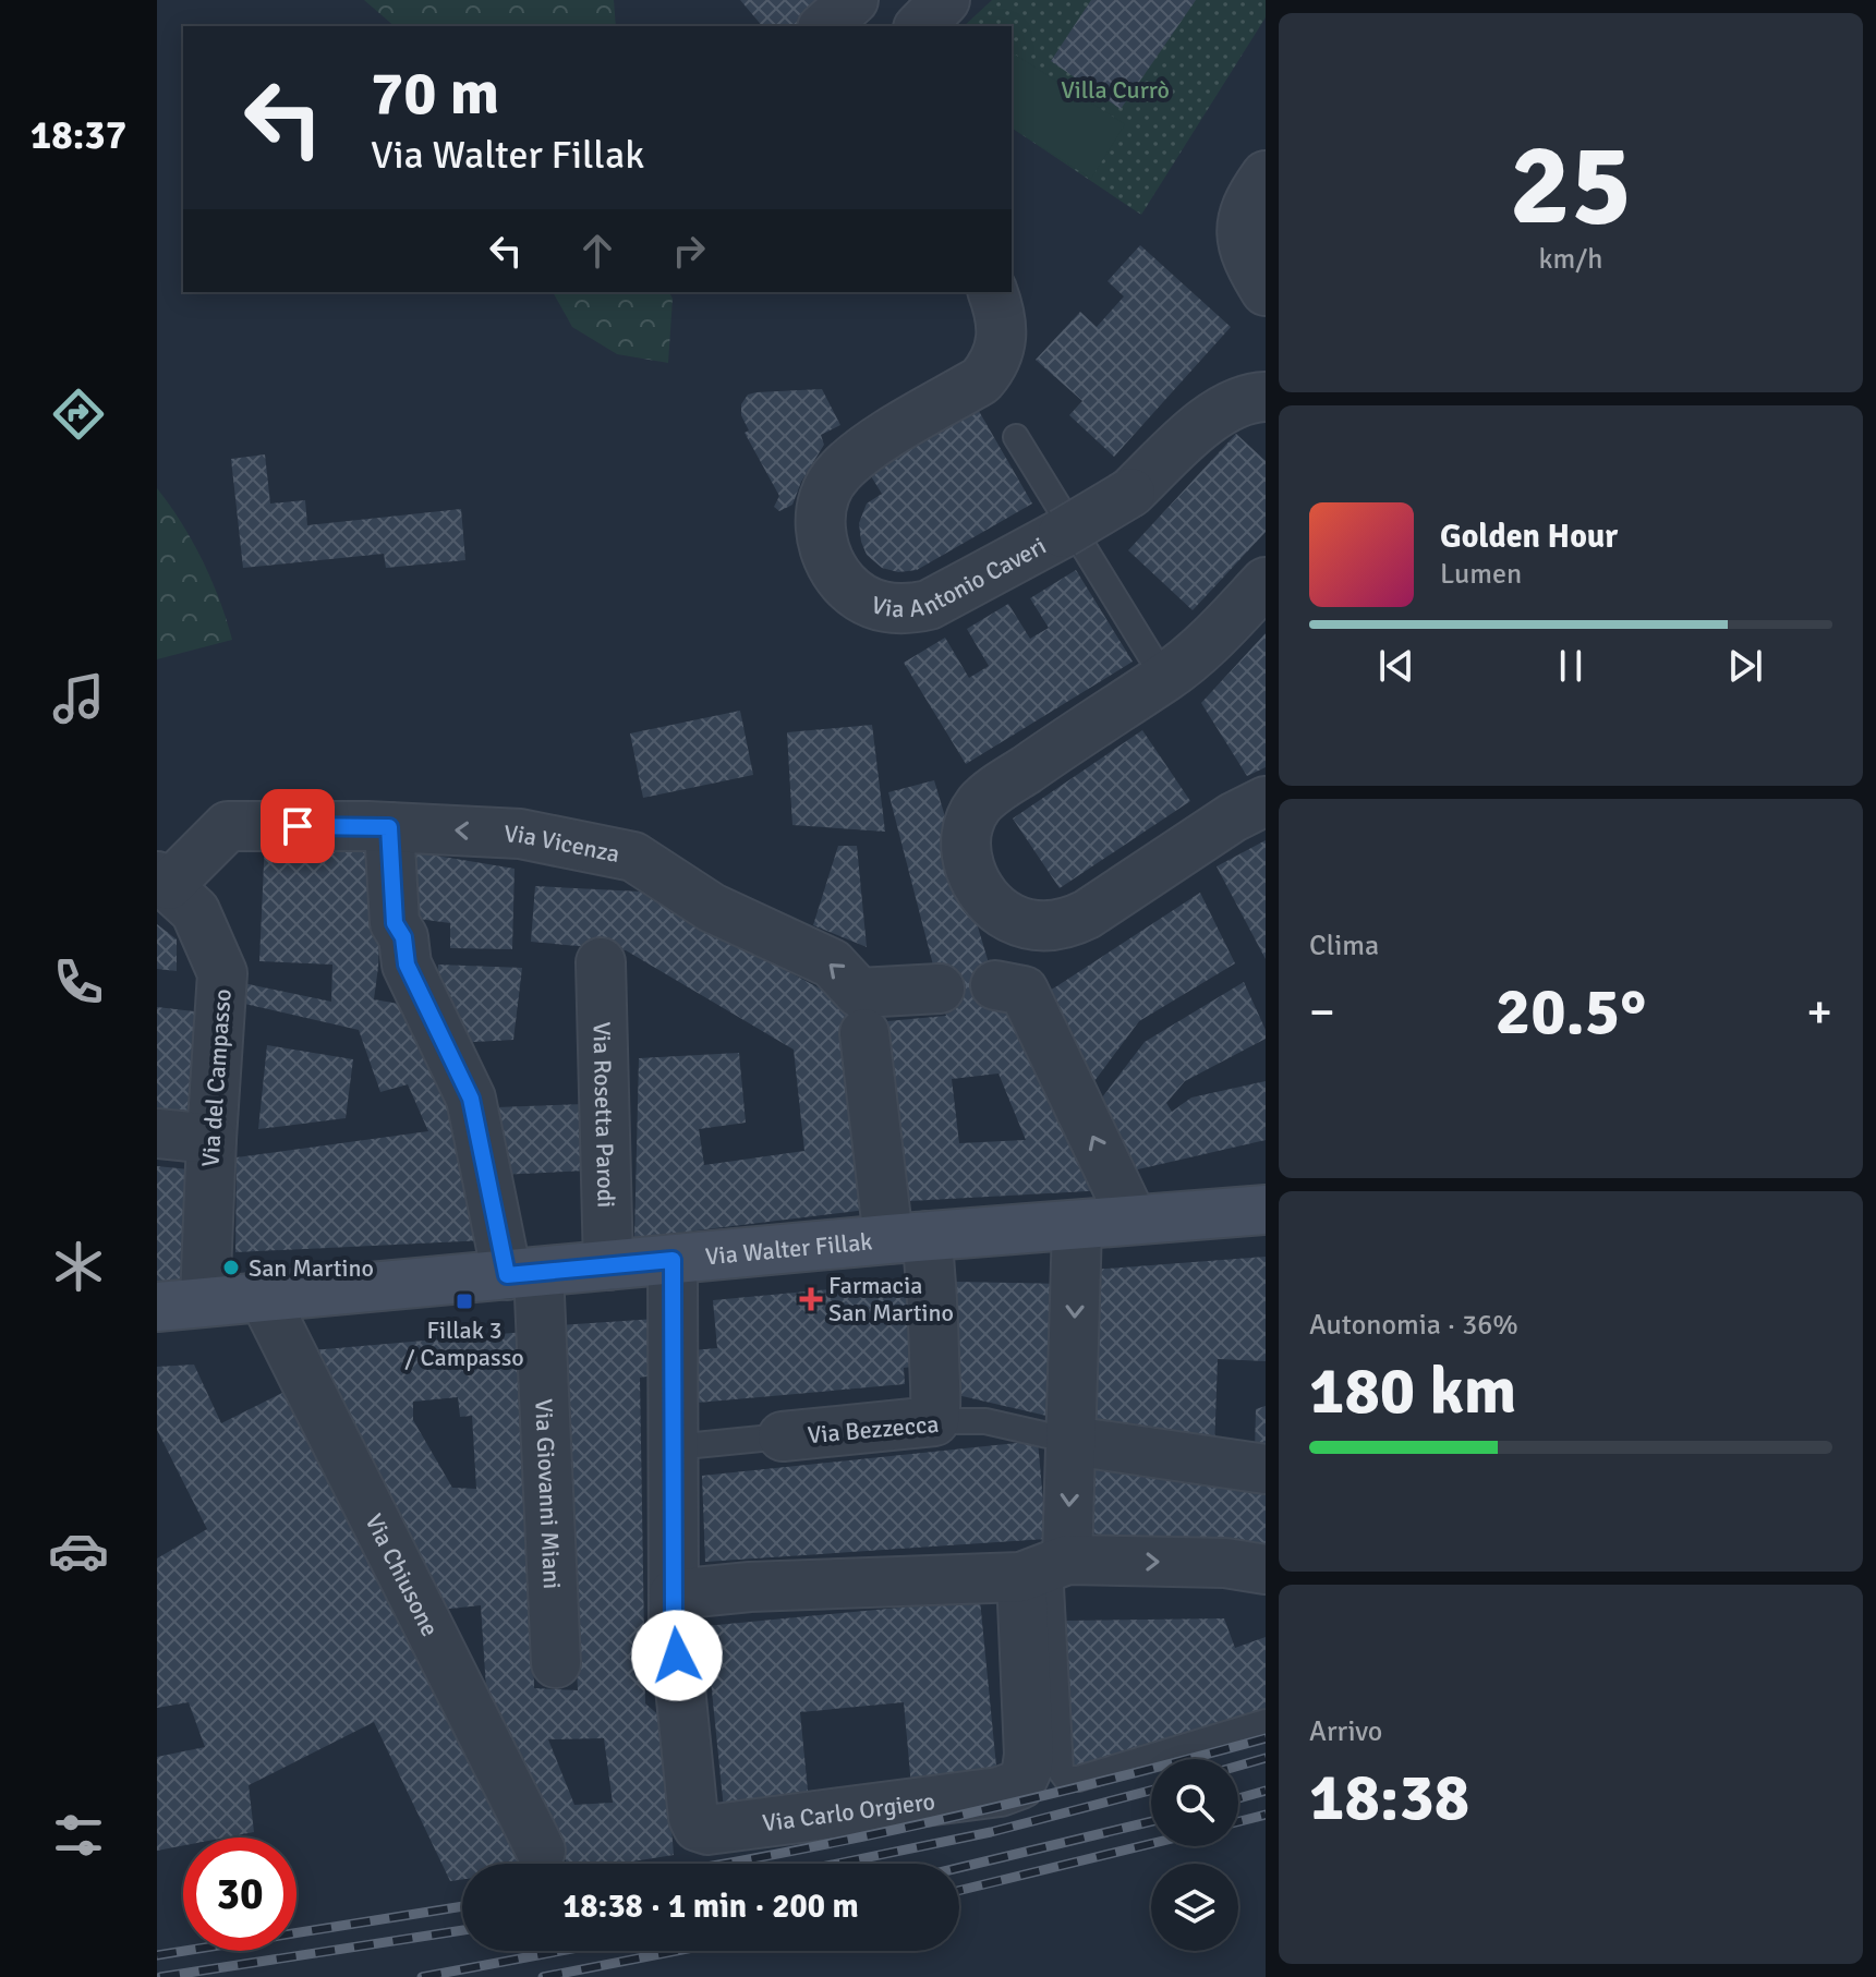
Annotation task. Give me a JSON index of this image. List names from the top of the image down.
{
  "streets": {
    "main road": ["Via Walter Fillak"],
    "street": [
      "Via Antonio Caveri",
      "Via Vicenza",
      "Via del Campasso",
      "Via Rosetta Parodi",
      "Via Bezzecca",
      "Via Giovanni Miani",
      "Via Chiusone",
      "Via Carlo Orgiero"
    ]
  },
  "crossings": [
    ["Via Vicenza", "Via del Campasso"],
    ["Via Vicenza", "Via Giovanni Miani"],
    ["Via del Campasso", "Via Walter Fillak"],
    ["Via Rosetta Parodi", "Via Walter Fillak"],
    ["Via Walter Fillak", "Via Giovanni Miani"],
    ["Via Walter Fillak", "Via Chiusone"],
    ["Via Walter Fillak", "Via Carlo Orgiero"],
    ["Via Bezzecca", "Via Carlo Orgiero"]
  ],
  "one_way": ["Via Vicenza"],
  "parks": ["Villa Currò"],
  "places": {
    "other": ["San Martino"],
    "health": ["Farmacia San Martino"],
    "transit": ["Fillak 3 / Campasso"]
  },
  "page": {
    "tabs": "18:37",
    "tile": [
      ["25", "km/h"],
      "Clima",
      ["Autonomia · 36%", "180 km"],
      ["Arrivo", "18:38"]
    ],
    "turn": ["70 m", "Via Walter Fillak"],
    "song": ["Golden Hour", "Lumen"],
    "heat": ["−", "20.5°", "+"],
    "limit": "30",
    "trip": "18:38 · 1 min · 200 m"
  }
}
